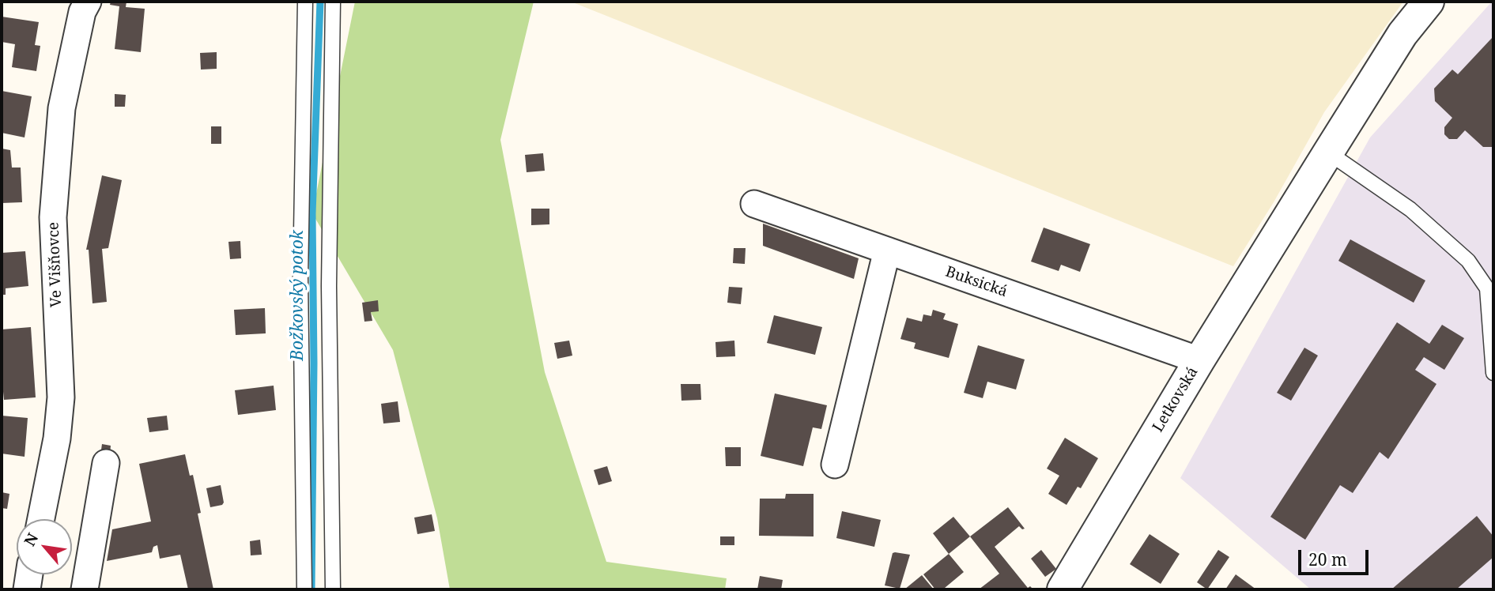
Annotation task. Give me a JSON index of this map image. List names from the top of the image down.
{
  "streets": {
    "street": ["Ve Višňovce", "Buksická", "Letkovská"]
  },
  "crossings": [
    ["Buksická", "Letkovská"]
  ],
  "water": ["Božkovský potok"],
  "scale_bar": "20 m",
  "north": "top left"
}
